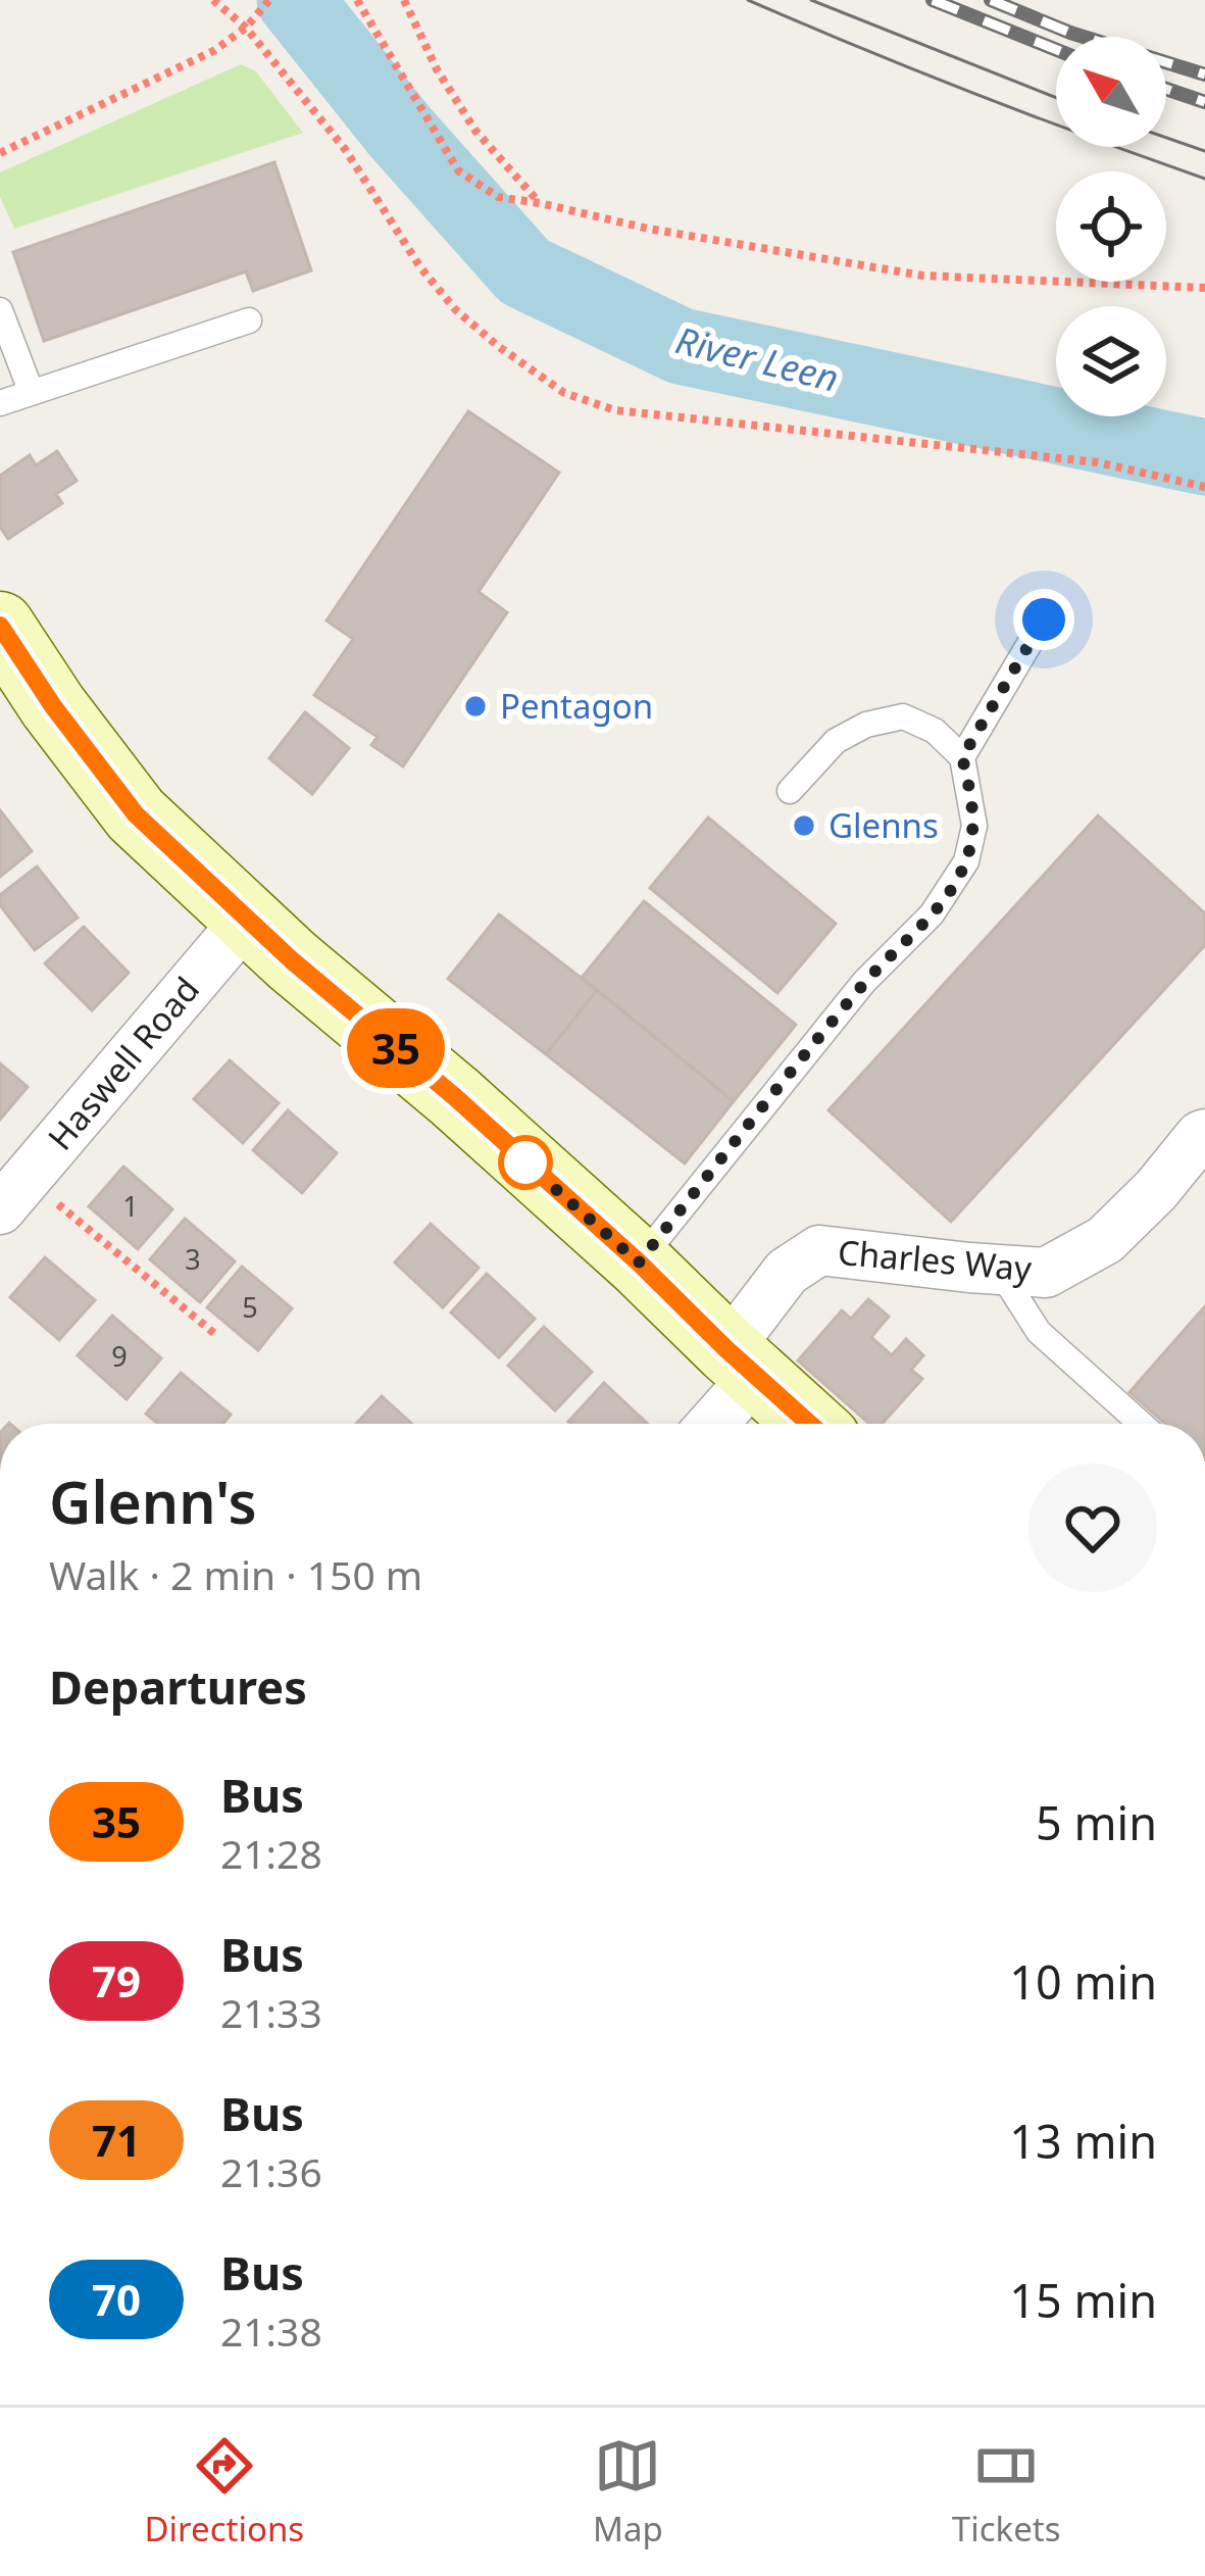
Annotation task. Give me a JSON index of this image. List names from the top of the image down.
{
  "streets": {
    "street": ["Haswell Road", "Charles Way"]
  },
  "water": ["River Leen"],
  "places": ["Pentagon", "Glenns"],
  "lines": ["bus line 35"],
  "house_numbers": [
    "1",
    "3",
    "5",
    "9"
  ],
  "north": "top left",
  "page": {
    "on_map": "35",
    "heading": [
      ["Glenn's", "Walk · 2 min · 150 m"],
      "Departures"
    ],
    "list": [
      {
        "mark": "35",
        "name": "Bus",
        "note": "21:28",
        "value": "5 min"
      },
      {
        "mark": "79",
        "name": "Bus",
        "note": "21:33",
        "value": "10 min"
      },
      {
        "mark": "71",
        "name": "Bus",
        "note": "21:36",
        "value": "13 min"
      },
      {
        "mark": "70",
        "name": "Bus",
        "note": "21:38",
        "value": "15 min"
      }
    ],
    "tabs": ["Directions", "Map", "Tickets"]
  }
}
